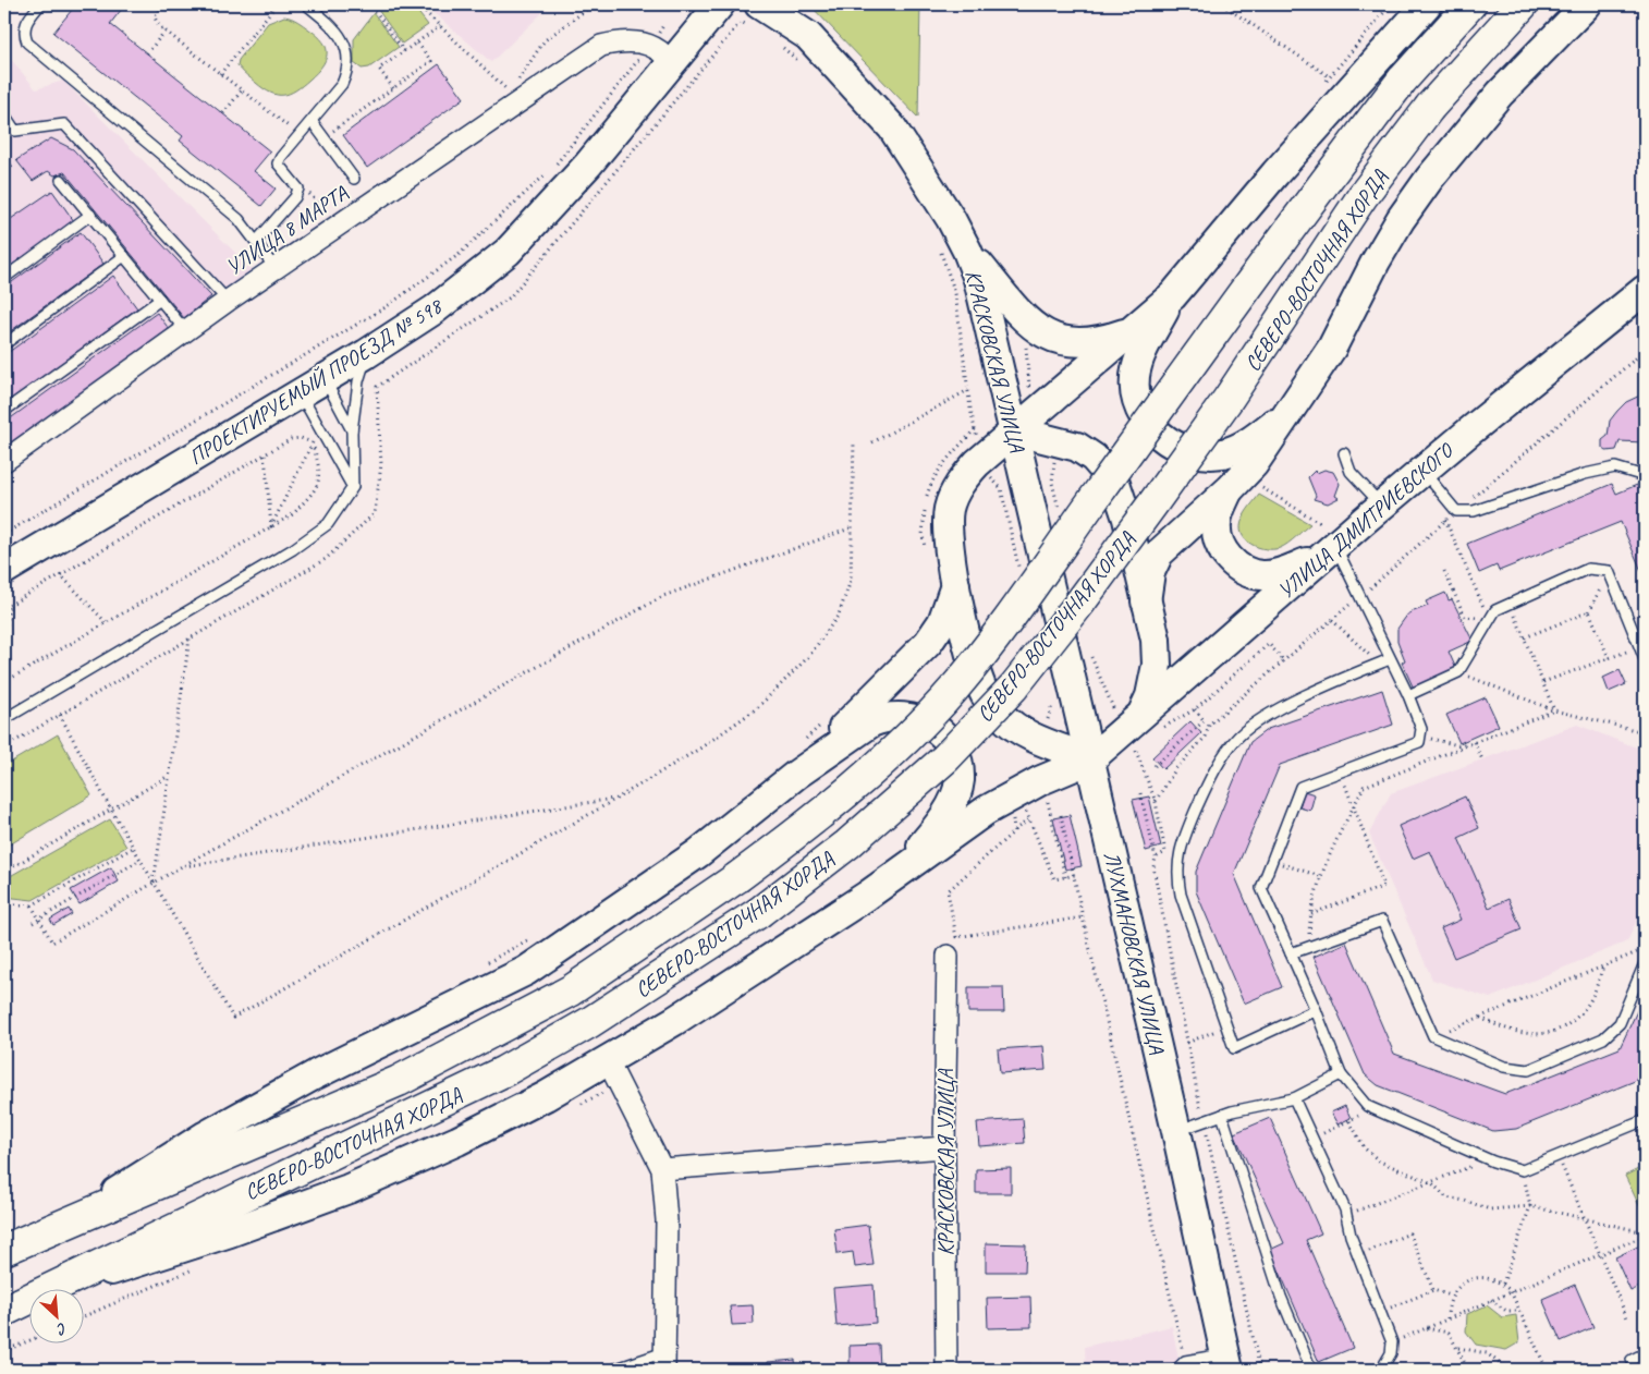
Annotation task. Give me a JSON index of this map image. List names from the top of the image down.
{
  "streets": {
    "highway": ["СЕВЕРО-ВОСТОЧНАЯ ХОРДА"],
    "street": [
      "УЛИЦА 8 МАРТА",
      "КРАСКОВСКАЯ УЛИЦА",
      "ПРОЕКТИРУЕМЫЙ ПРОЕЗД № 598",
      "УЛИЦА ДМИТРИЕВСКОГО",
      "ЛУХМАНОВСКАЯ УЛИЦА"
    ]
  },
  "crossings": [
    ["КРАСКОВСКАЯ УЛИЦА", "ЛУХМАНОВСКАЯ УЛИЦА"],
    ["УЛИЦА ДМИТРИЕВСКОГО", "ЛУХМАНОВСКАЯ УЛИЦА"]
  ],
  "north": "bottom right"
}
